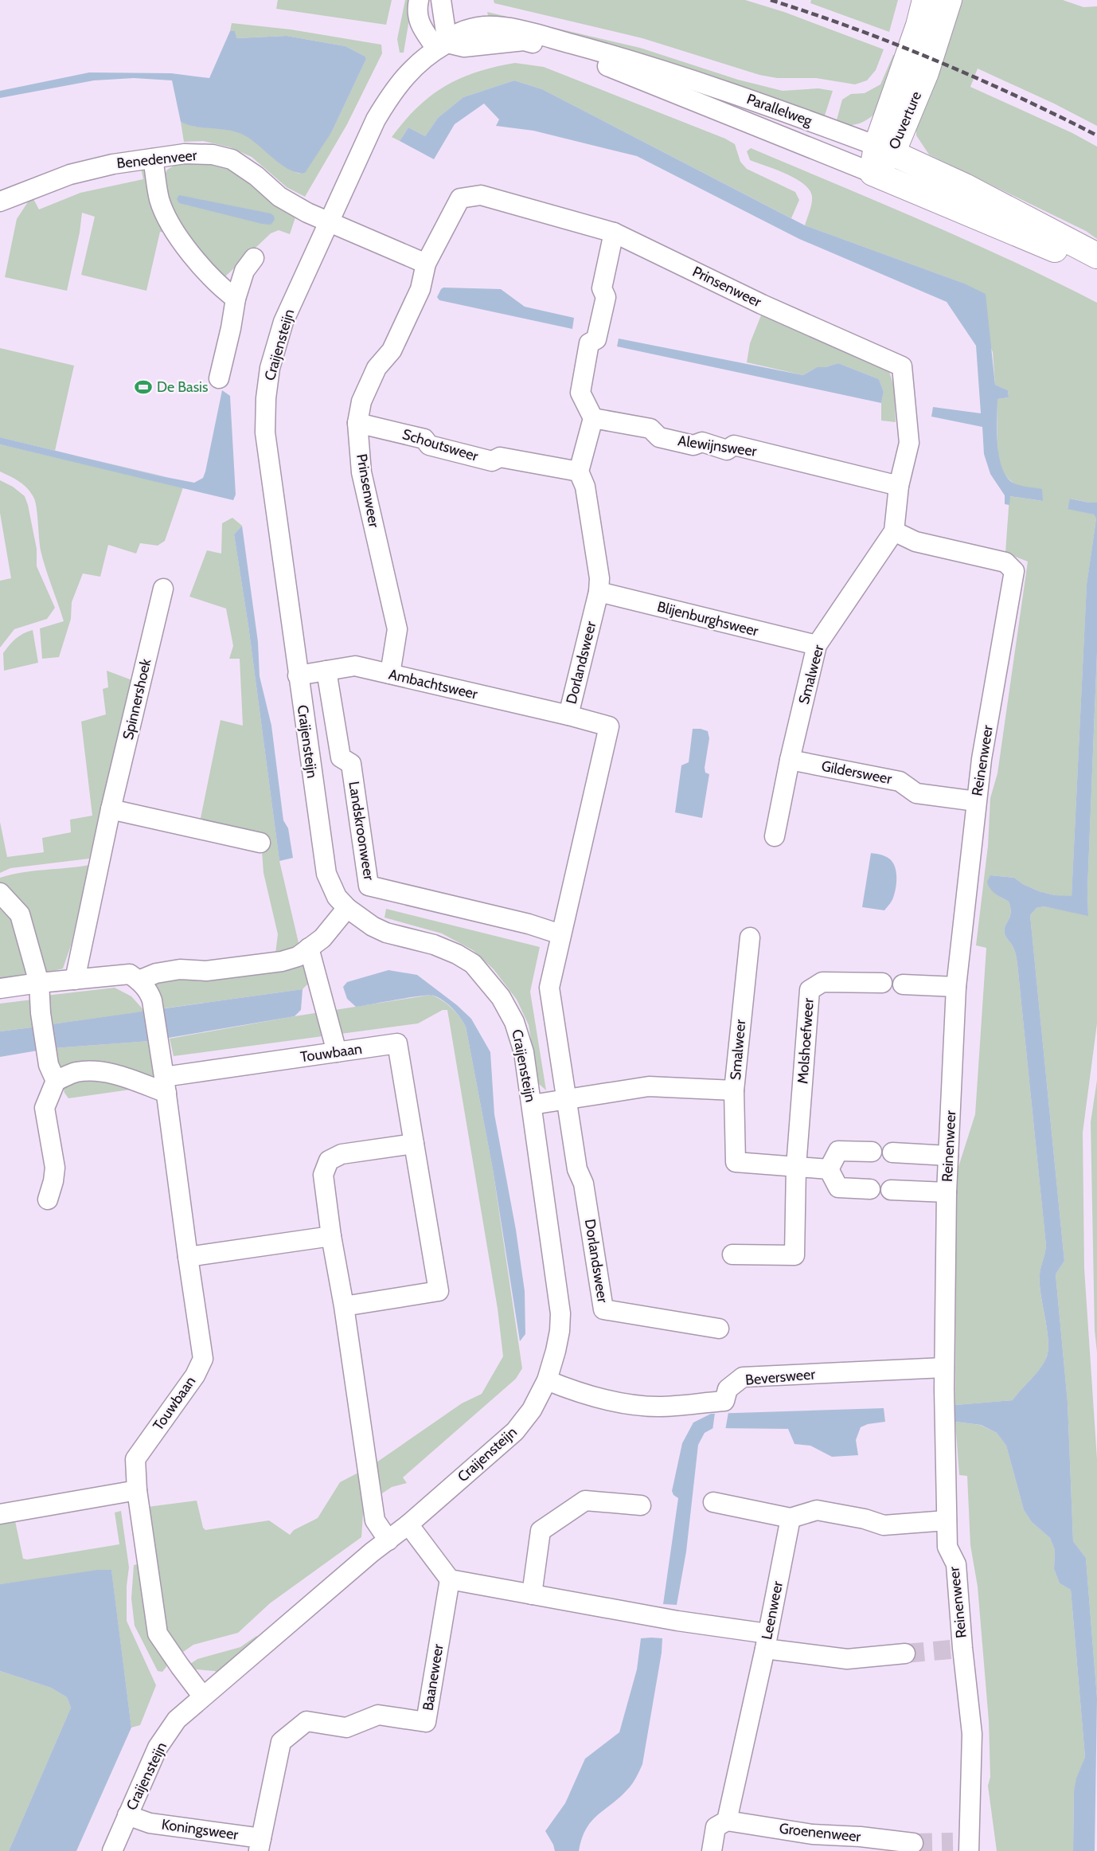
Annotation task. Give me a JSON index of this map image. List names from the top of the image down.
{
  "streets": {
    "main road": ["Parallelweg", "Ouverture"],
    "street": [
      "Benedenveer",
      "Prinsenweer",
      "Craijensteijn",
      "Schoutsweer",
      "Alewijnsweer",
      "Blijenburghsweer",
      "Dorlandsweer",
      "Smalweer",
      "Ambachtsweer",
      "Spinnershoek",
      "Reinenweer",
      "Gildersweer",
      "Landskroonweer",
      "Molshoefweer",
      "Touwbaan",
      "Beversweer",
      "Leenweer",
      "Baaneweer",
      "Koningsweer",
      "Groenenweer"
    ]
  },
  "crossings": [
    ["Parallelweg", "Ouverture"],
    ["Parallelweg", "Craijensteijn"],
    ["Benedenveer", "Craijensteijn"],
    ["Prinsenweer", "Schoutsweer"],
    ["Prinsenweer", "Alewijnsweer"],
    ["Prinsenweer", "Smalweer"],
    ["Prinsenweer", "Ambachtsweer"],
    ["Prinsenweer", "Reinenweer"],
    ["Craijensteijn", "Ambachtsweer"],
    ["Craijensteijn", "Touwbaan"],
    ["Craijensteijn", "Beversweer"],
    ["Craijensteijn", "Koningsweer"],
    ["Schoutsweer", "Dorlandsweer"],
    ["Blijenburghsweer", "Dorlandsweer"],
    ["Blijenburghsweer", "Smalweer"],
    ["Dorlandsweer", "Ambachtsweer"],
    ["Dorlandsweer", "Landskroonweer"],
    ["Smalweer", "Reinenweer"],
    ["Smalweer", "Gildersweer"],
    ["Smalweer", "Molshoefweer"],
    ["Ambachtsweer", "Landskroonweer"],
    ["Reinenweer", "Gildersweer"],
    ["Reinenweer", "Beversweer"],
    ["Baaneweer", "Koningsweer"]
  ],
  "places": {
    "sports": ["De Basis"]
  }
}
